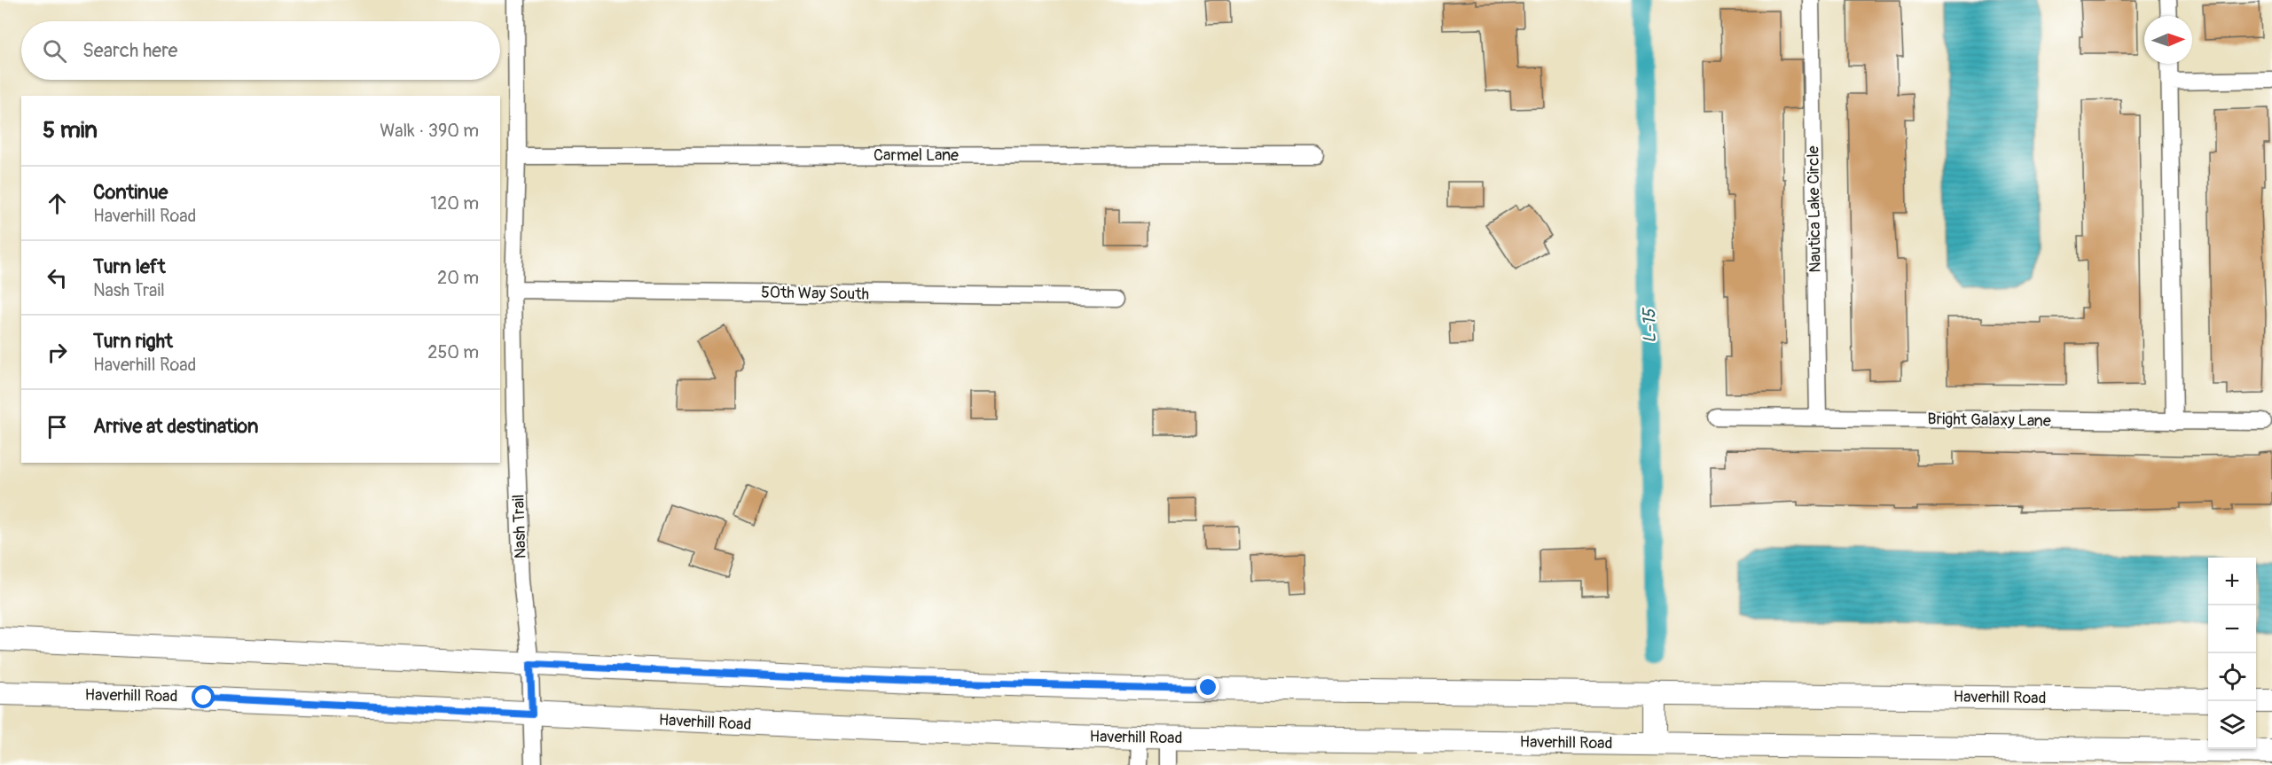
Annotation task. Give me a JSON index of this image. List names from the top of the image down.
{
  "streets": {
    "street": [
      "Carmel Lane",
      "Nautica Lake Circle",
      "50th Way South",
      "Bright Galaxy Lane",
      "Nash Trail",
      "Haverhill Road"
    ]
  },
  "crossings": [
    ["Carmel Lane", "Nash Trail"],
    ["Nautica Lake Circle", "Bright Galaxy Lane"],
    ["50th Way South", "Nash Trail"],
    ["Nash Trail", "Haverhill Road"]
  ],
  "water": ["L-15"],
  "north": "right",
  "page": {
    "search": "Search here",
    "heading": ["5 min", "Walk · 390 m"],
    "list": [
      ["Continue", "Haverhill Road", "120 m"],
      ["Turn left", "Nash Trail", "20 m"],
      ["Turn right", "Haverhill Road", "250 m"],
      "Arrive at destination"
    ],
    "map_buttons": ["+", "−"]
  }
}
